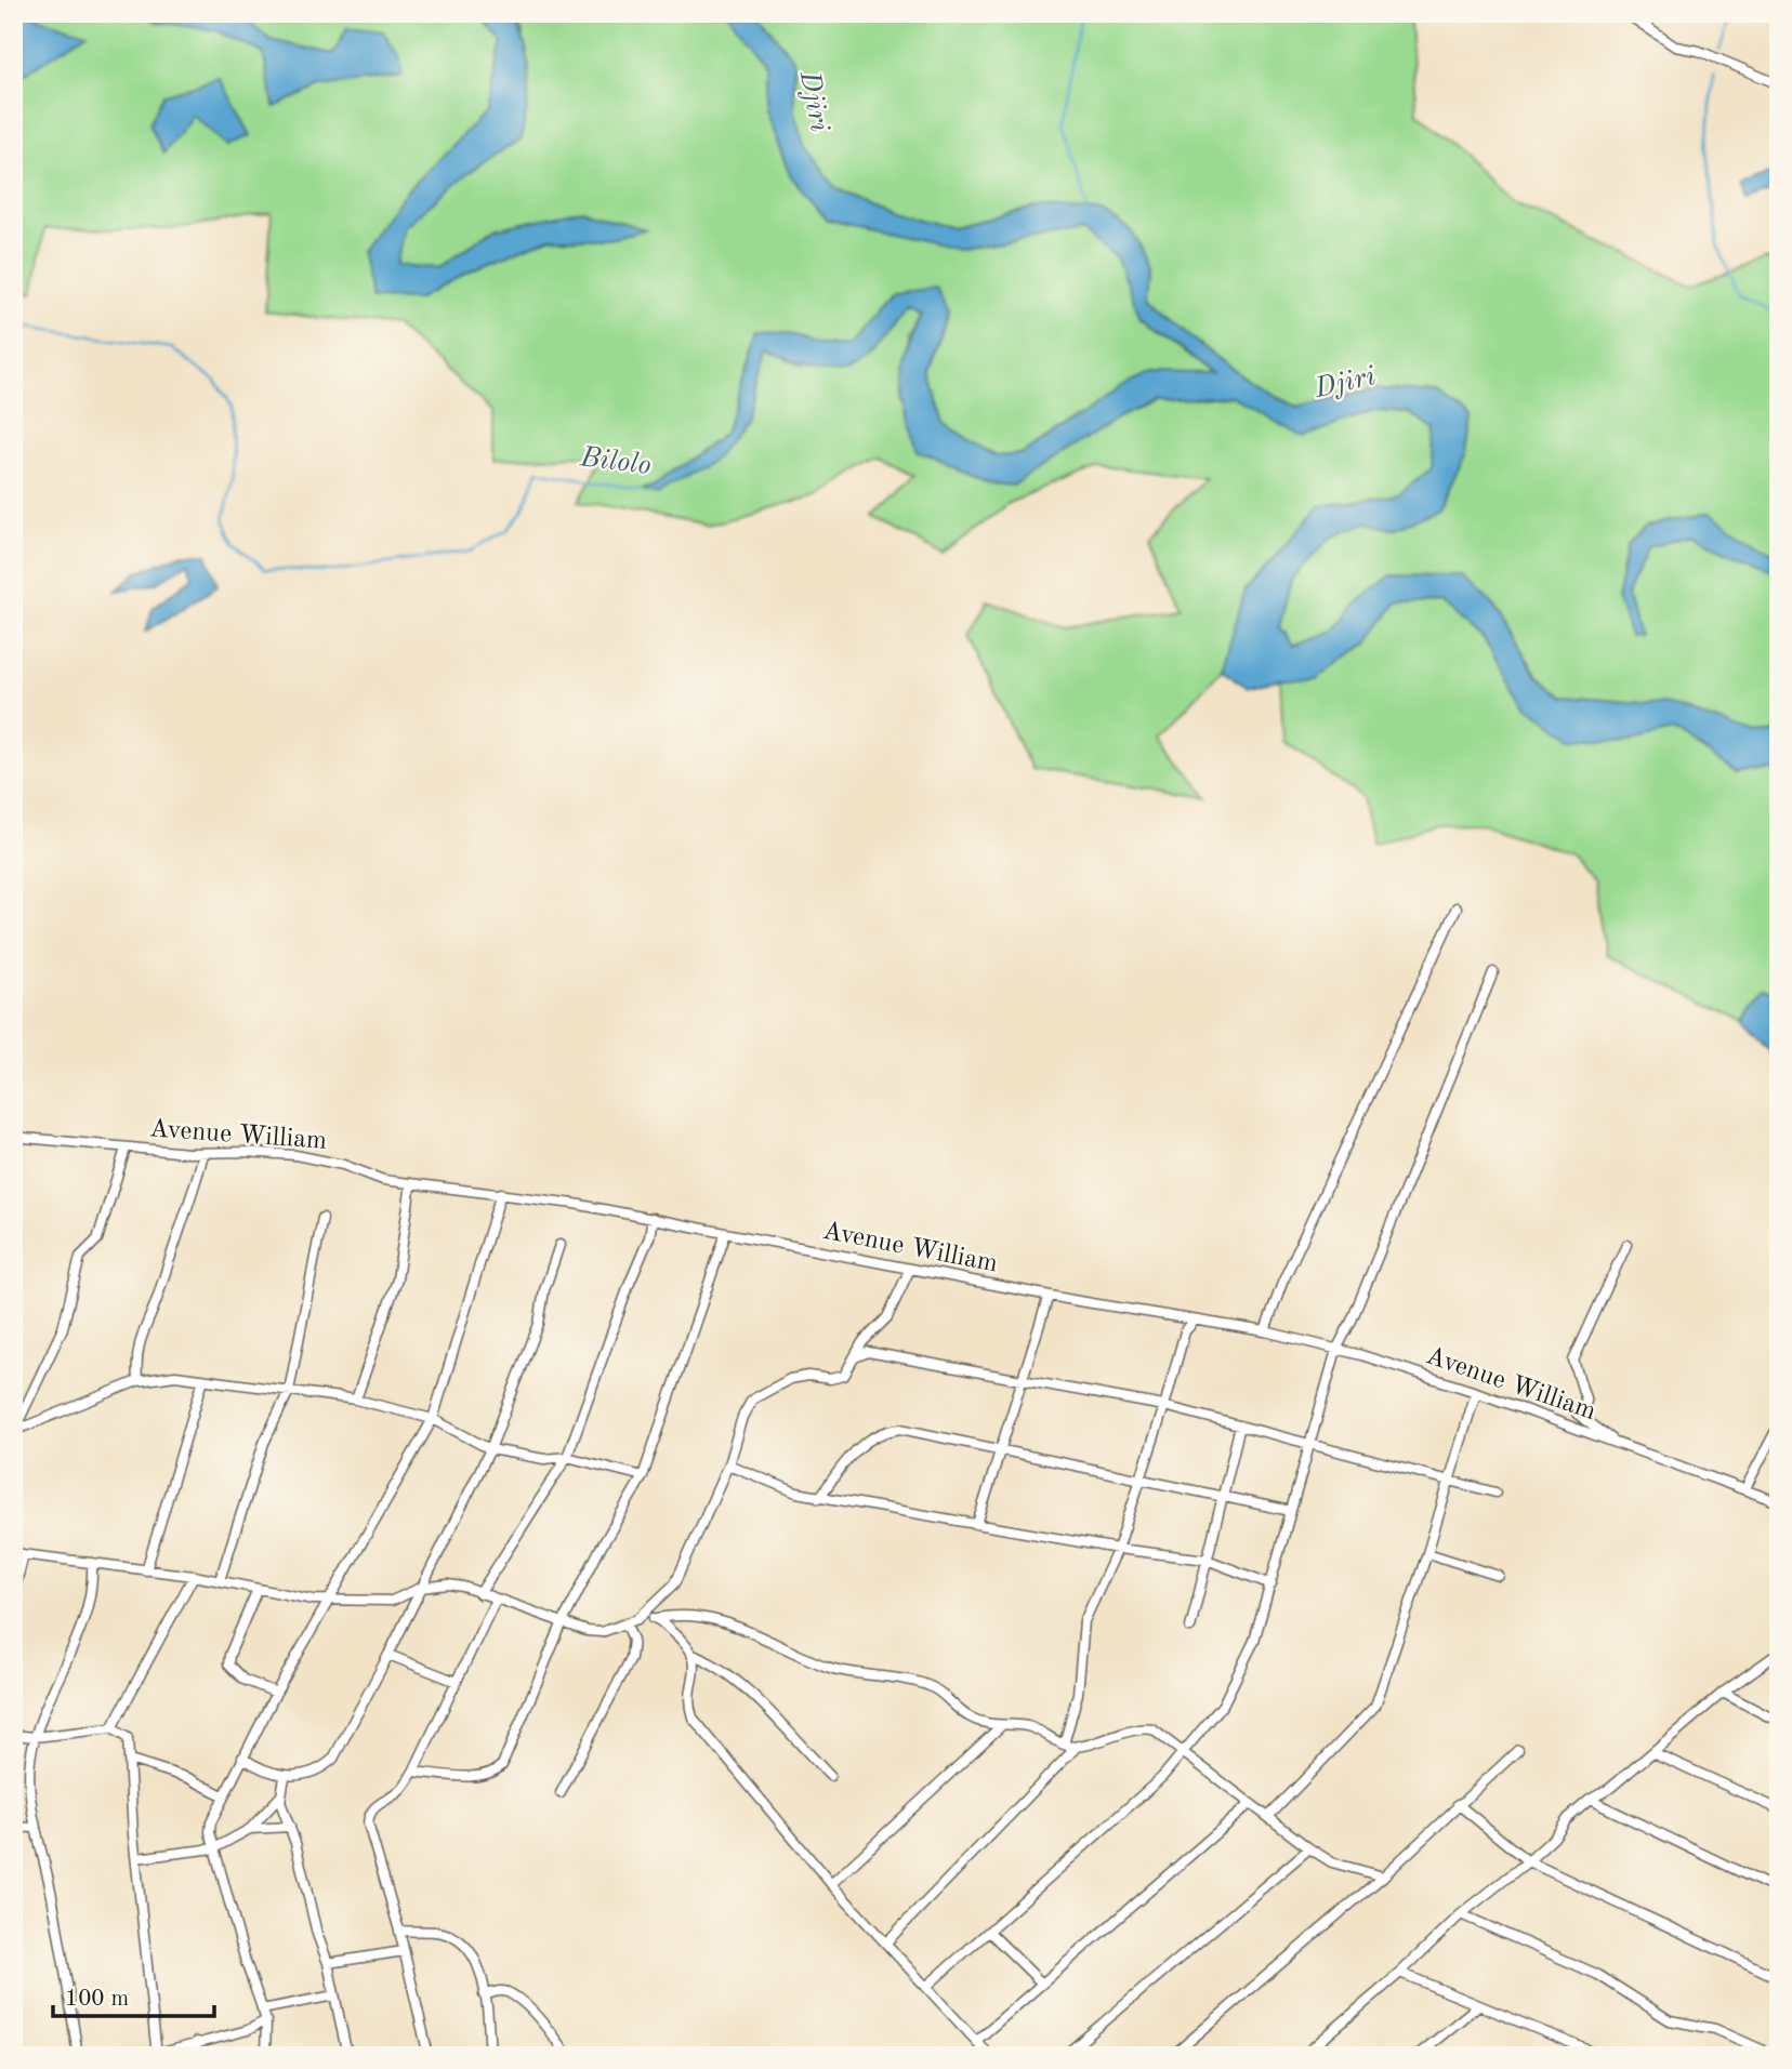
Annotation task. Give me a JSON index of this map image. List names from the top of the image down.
{
  "streets": {
    "street": ["Avenue William"]
  },
  "water": ["Djiri", "Bilolo"],
  "scale_bar": "100 m"
}
